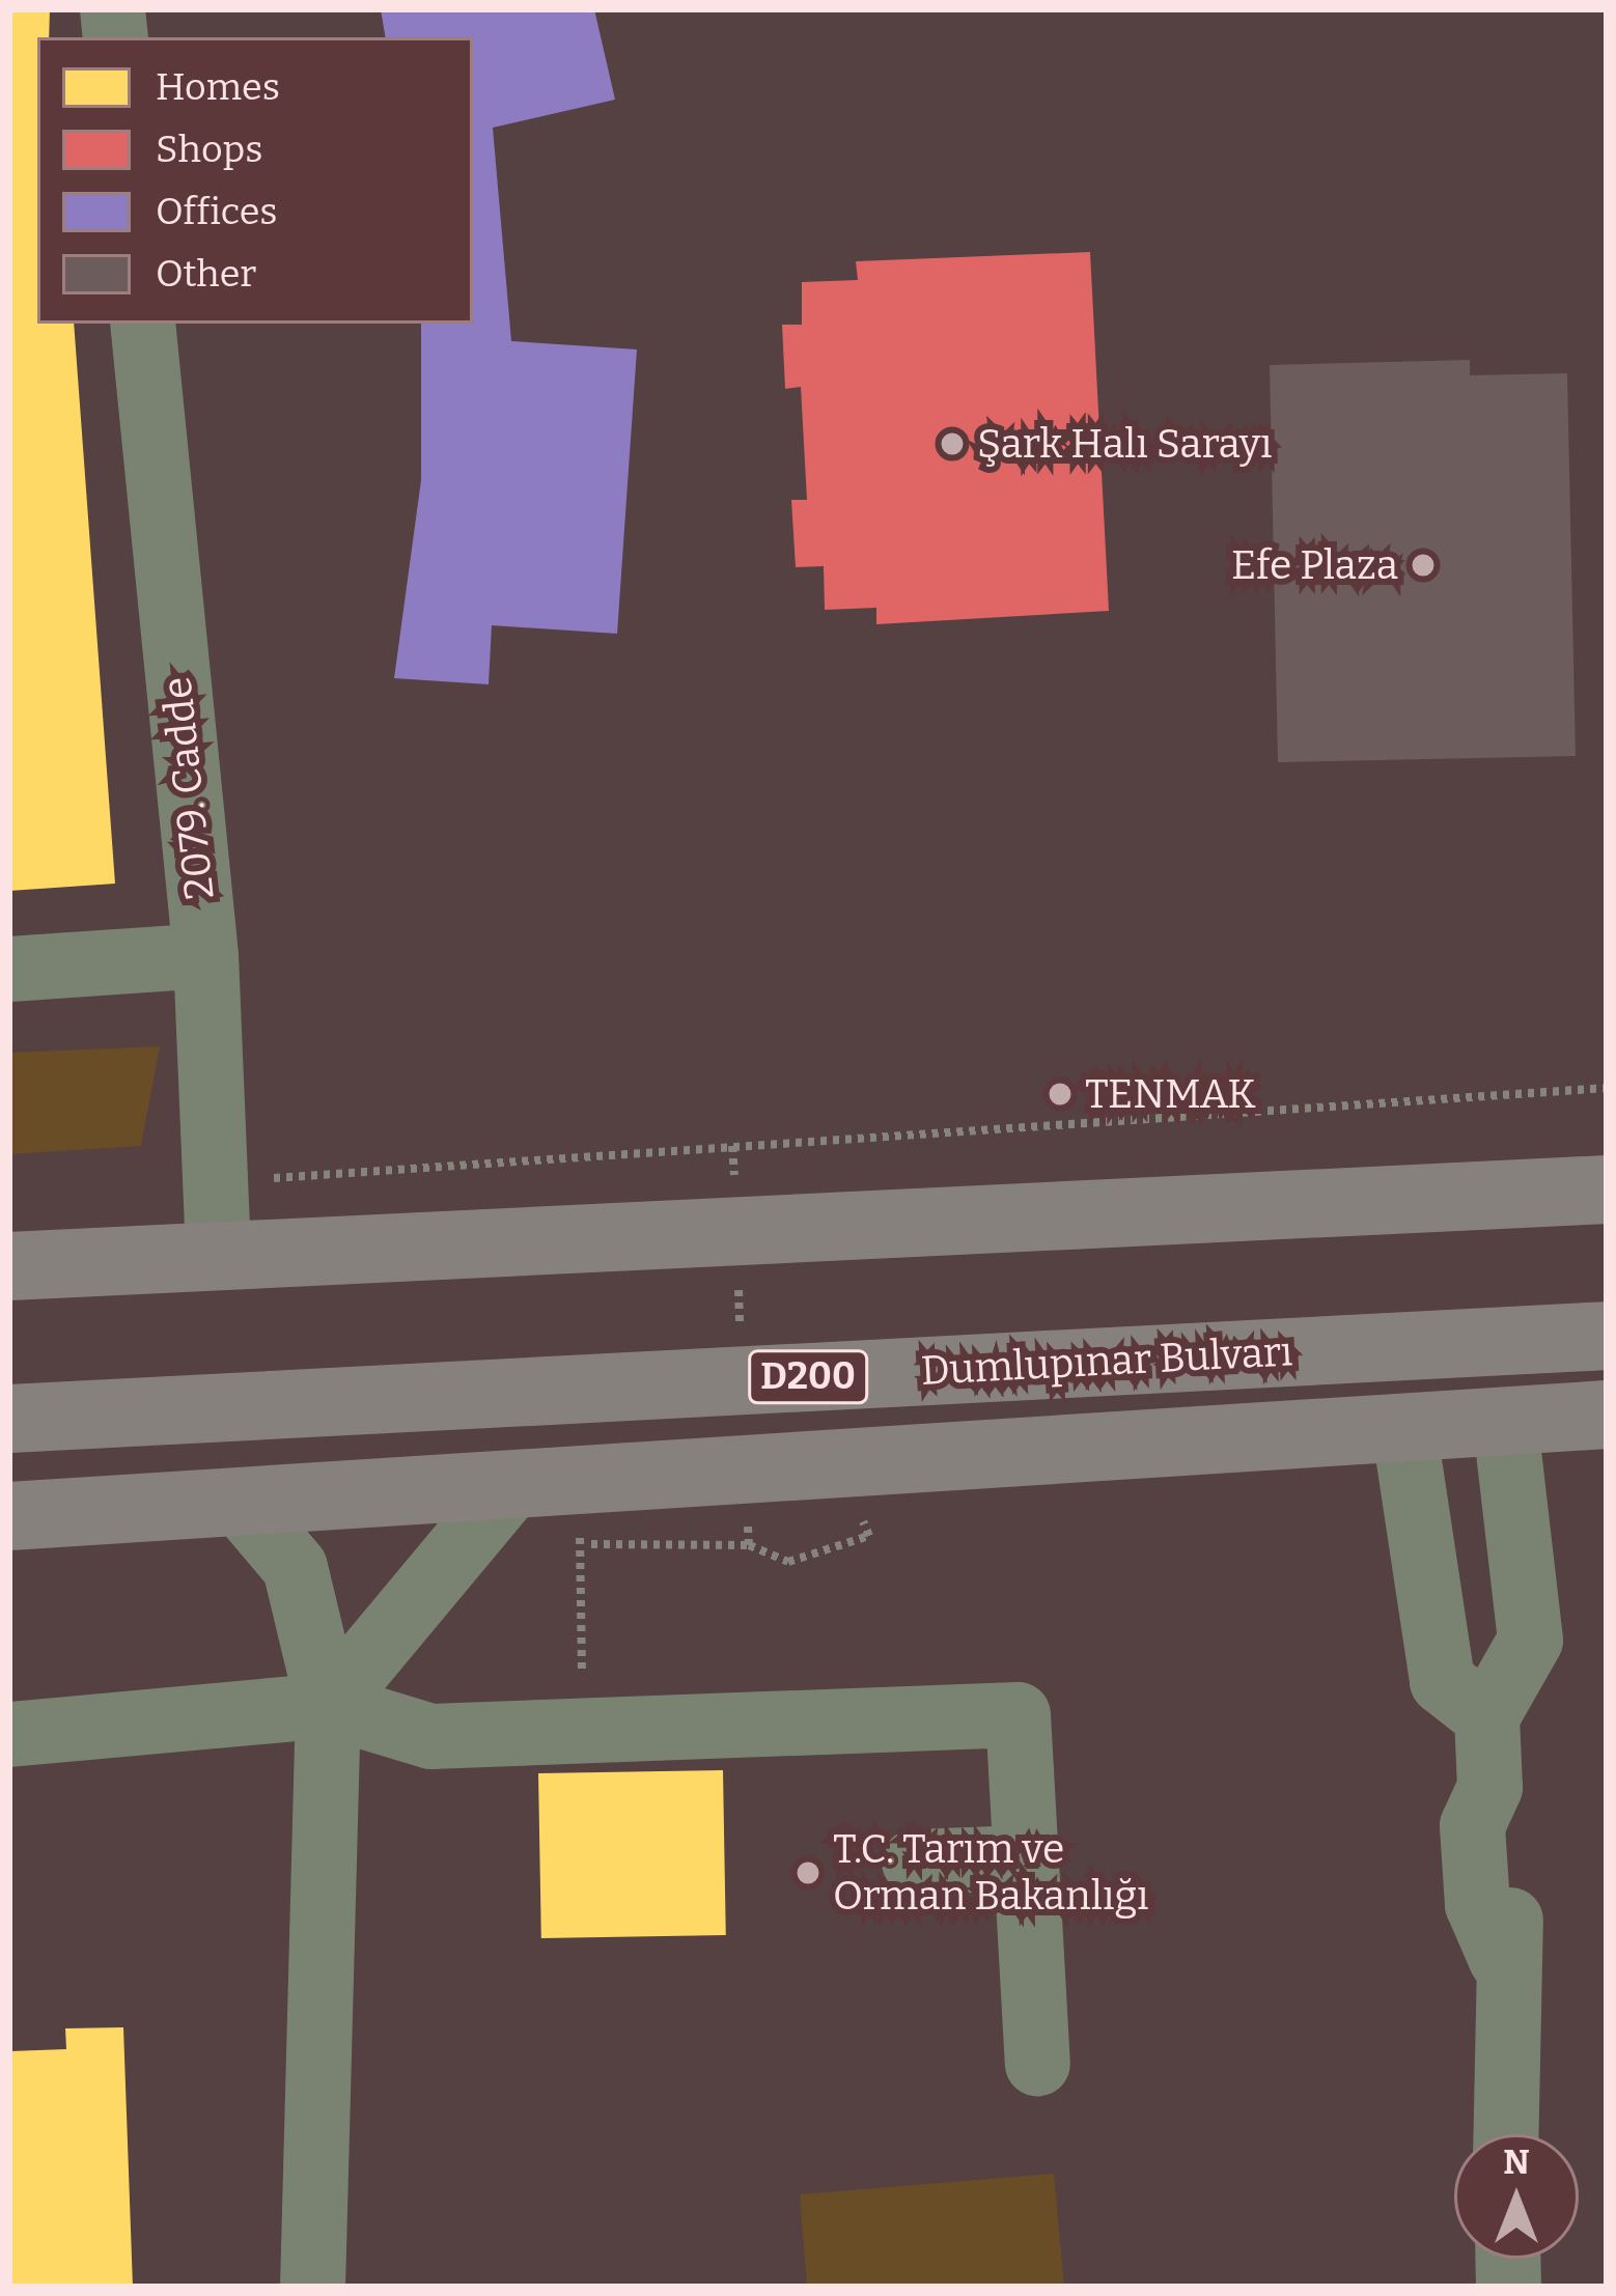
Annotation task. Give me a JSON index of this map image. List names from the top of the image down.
{
  "streets": {
    "highway": ["Dumlupınar Bulvarı", "D200"],
    "street": ["2079. Cadde"]
  },
  "places": [
    "Şark Halı Sarayı",
    "Efe Plaza",
    "TENMAK",
    "T.C. Tarım ve Orman Bakanlığı"
  ],
  "legend": [
    "Homes",
    "Shops",
    "Offices",
    "Other"
  ],
  "north": "top"
}
